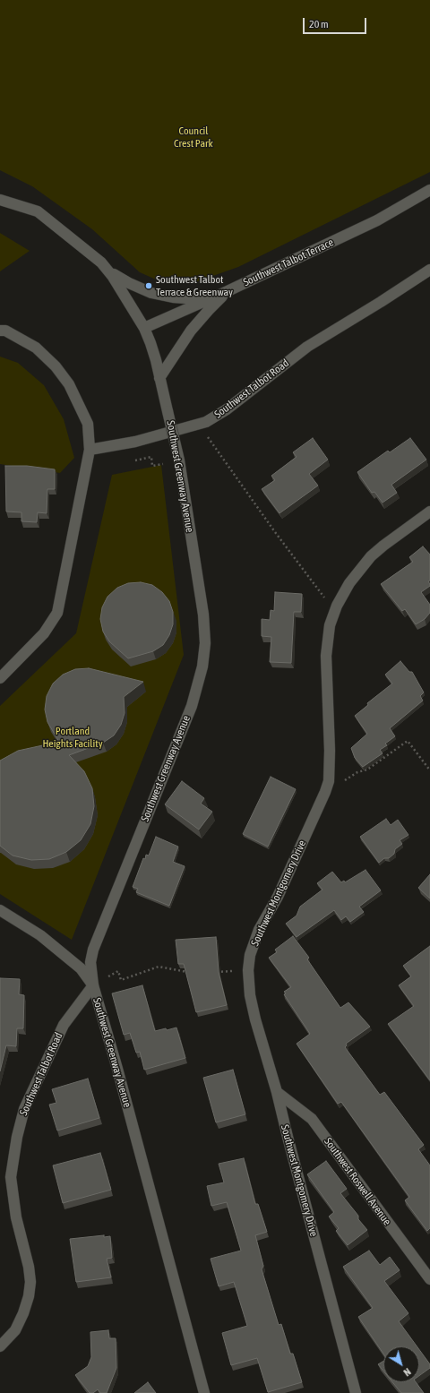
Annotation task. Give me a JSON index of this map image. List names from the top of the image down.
{
  "streets": {
    "street": [
      "Southwest Talbot Terrace",
      "Southwest Talbot Road",
      "Southwest Greenway Avenue",
      "Southwest Montgomery Drive",
      "Southwest Roswell Avenue"
    ]
  },
  "crossings": [
    ["Southwest Talbot Terrace", "Southwest Greenway Avenue"],
    ["Southwest Talbot Road", "Southwest Greenway Avenue"],
    ["Southwest Montgomery Drive", "Southwest Roswell Avenue"]
  ],
  "parks": ["Council Crest Park", "Portland Heights Facility"],
  "places": ["Southwest Talbot Terrace & Greenway"],
  "scale_bar": "20 m",
  "north": "bottom right"
}
